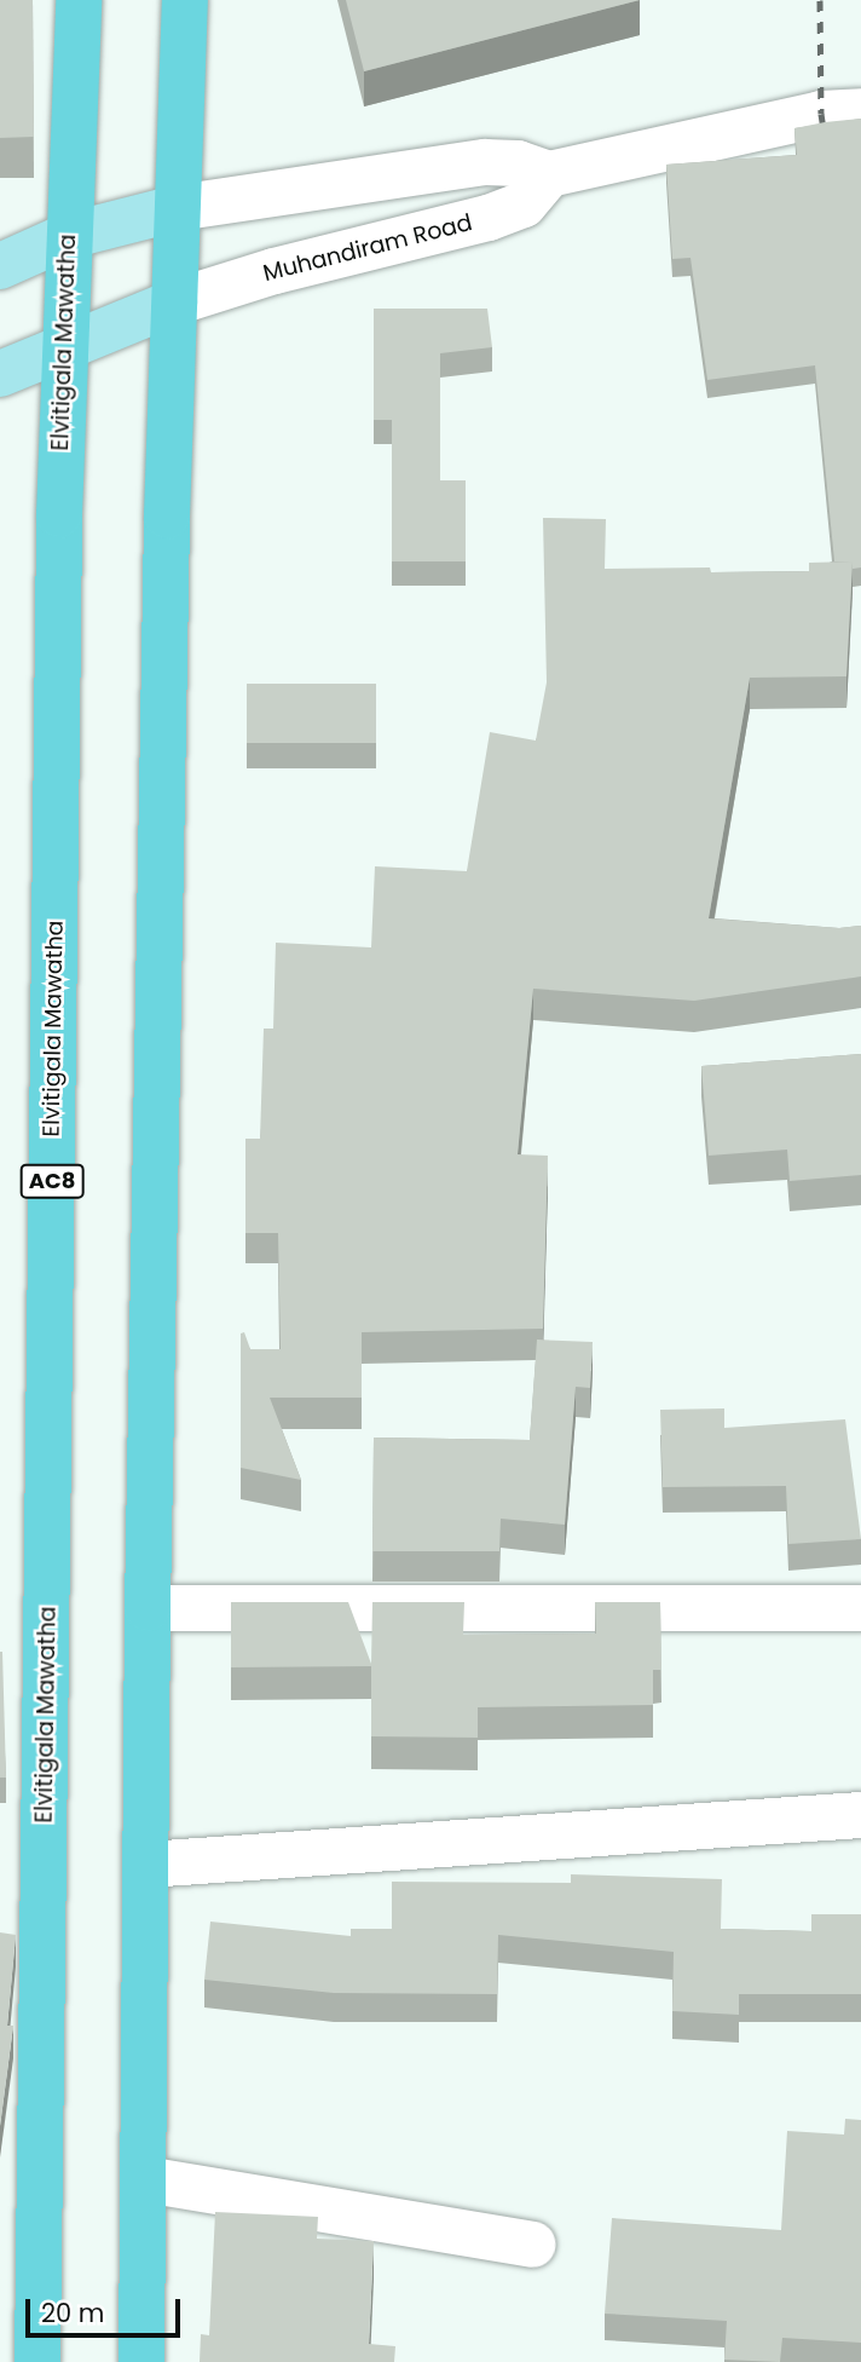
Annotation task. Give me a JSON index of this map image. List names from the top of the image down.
{
  "streets": {
    "highway": ["Elvitigala Mawatha", "AC8"],
    "street": ["Muhandiram Road"]
  },
  "scale_bar": "20 m"
}
